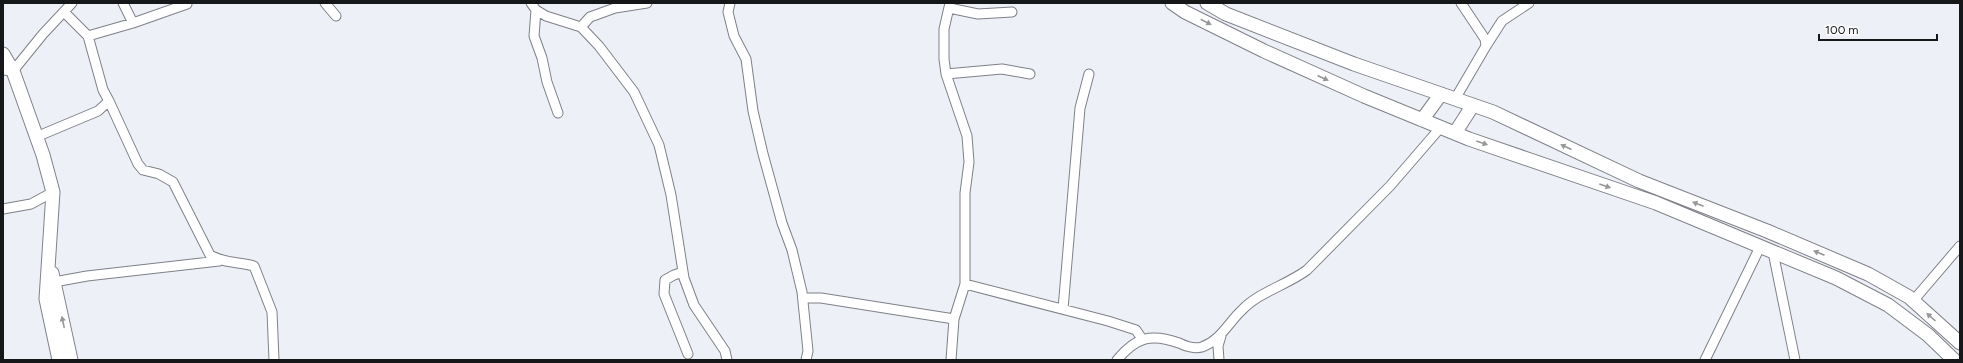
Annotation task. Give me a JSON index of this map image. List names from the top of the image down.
{
  "scale_bar": "100 m"
}
